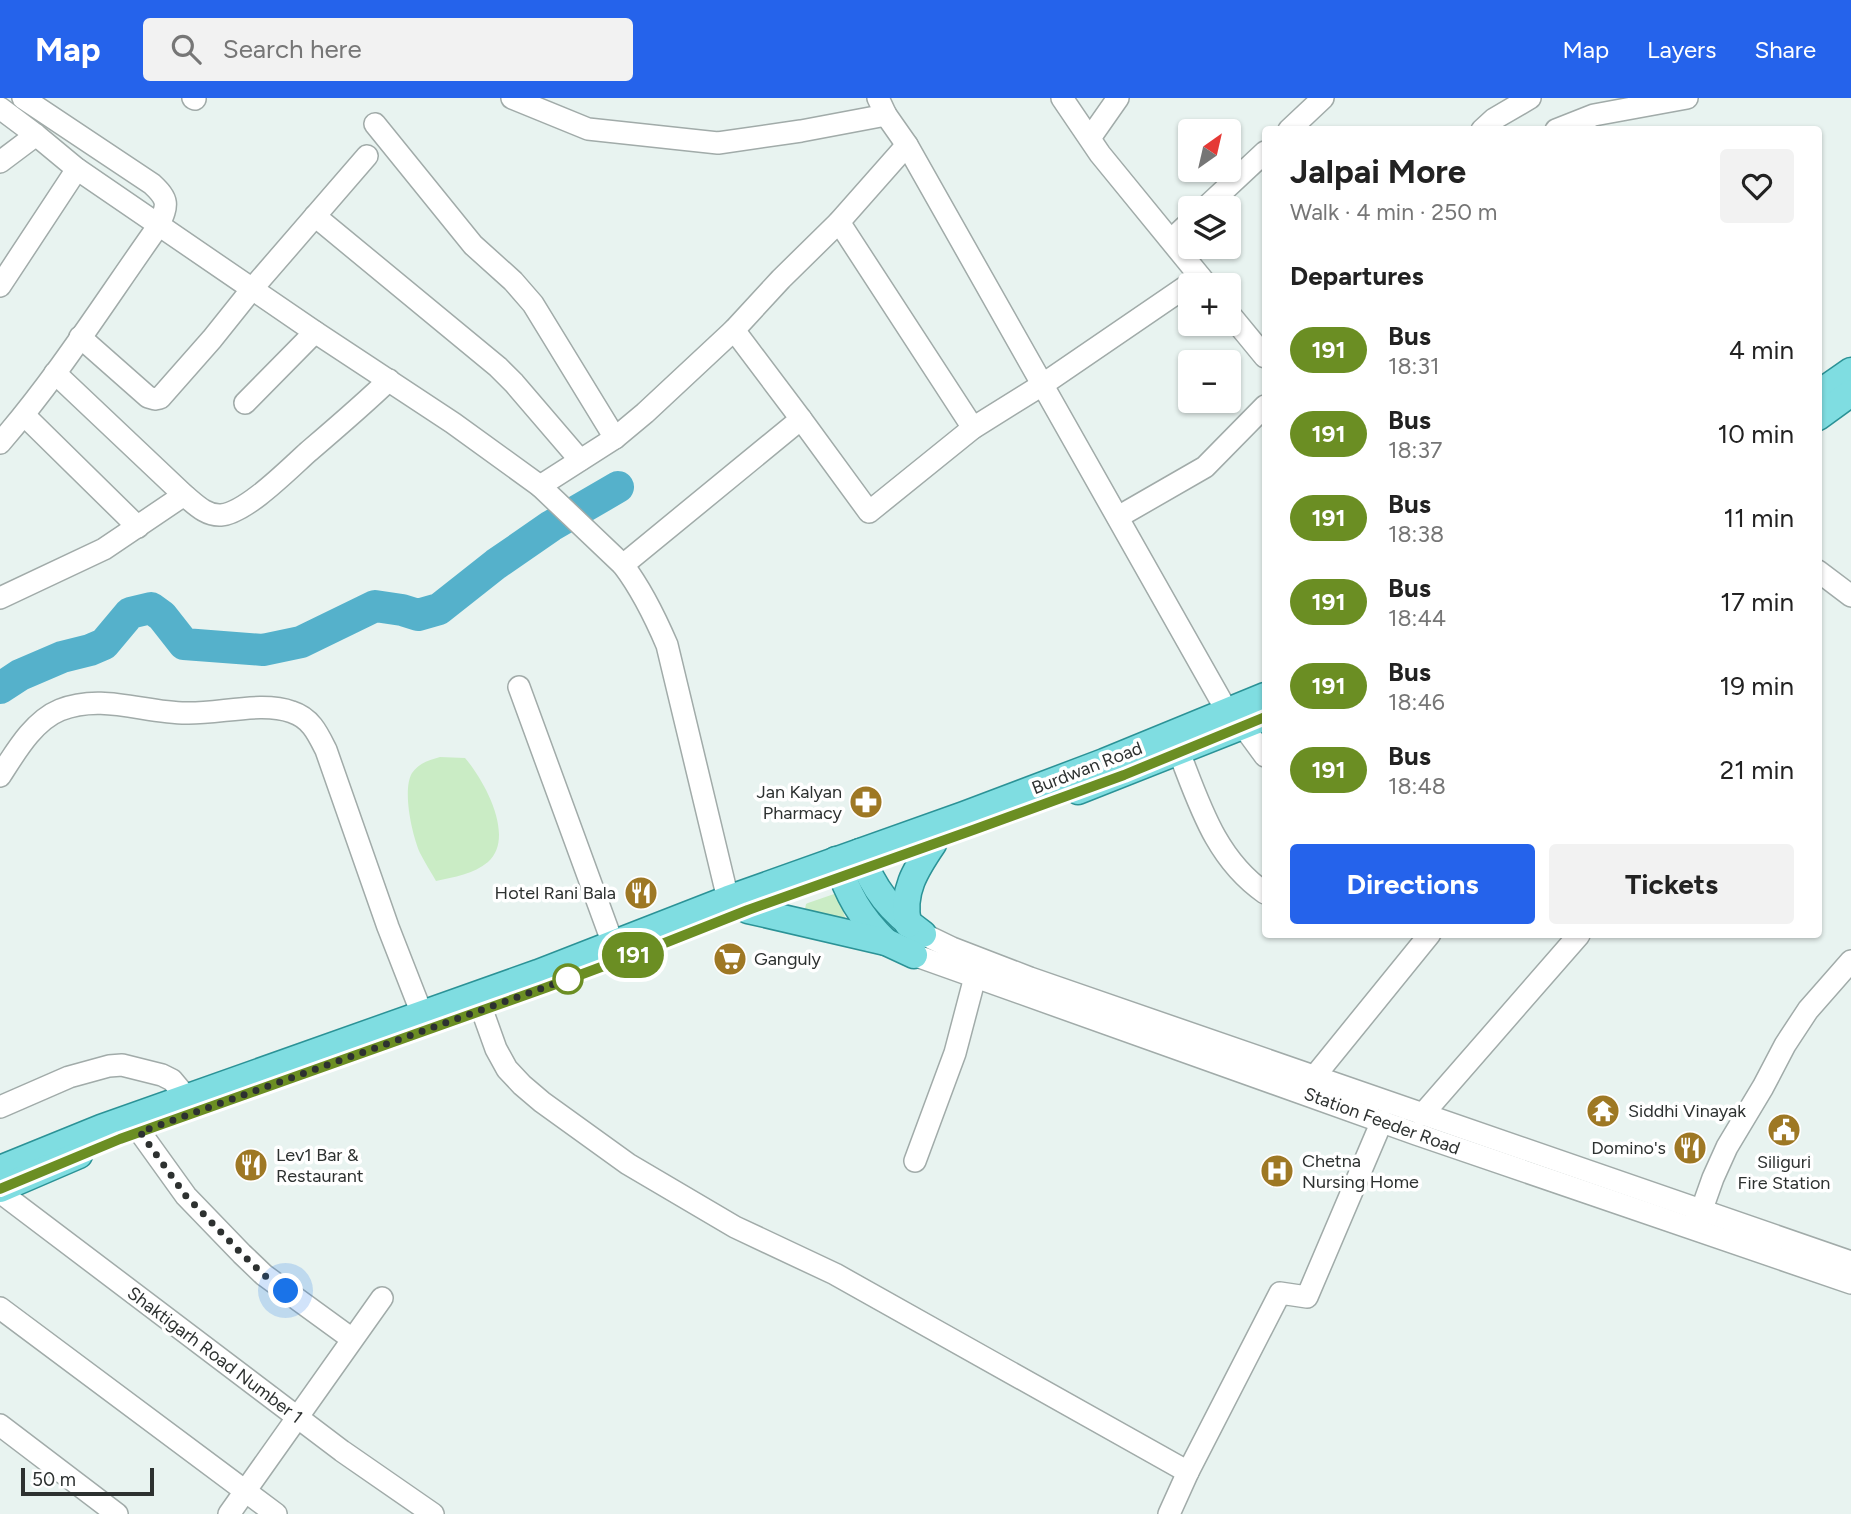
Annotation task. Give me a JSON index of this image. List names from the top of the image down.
{
  "streets": {
    "main road": ["Burdwan Road"],
    "street": ["Station Feeder Road", "Shaktigarh Road Number 1"]
  },
  "crossings": [
    ["Burdwan Road", "Shaktigarh Road Number 1"]
  ],
  "places": {
    "pharmacy": ["Jan Kalyan Pharmacy"],
    "restaurant": ["Hotel Rani Bala", "Domino's", "Lev1 Bar & Restaurant"],
    "supermarket": ["Ganguly"],
    "temple": ["Siddhi Vinayak"],
    "public building": ["Siliguri Fire Station"],
    "hospital": ["Chetna Nursing Home"]
  },
  "lines": ["bus line 191"],
  "scale_bar": "50 m",
  "north": "top right",
  "page": {
    "header": "Map",
    "search": "Search here",
    "nav": ["Map", "Layers", "Share"],
    "on_map": "191",
    "map_buttons": ["+", "−"],
    "heading": [
      ["Jalpai More", "Walk · 4 min · 250 m"],
      "Departures"
    ],
    "list": [
      {
        "mark": "191",
        "name": "Bus",
        "note": "18:31",
        "value": "4 min"
      },
      {
        "mark": "191",
        "name": "Bus",
        "note": "18:37",
        "value": "10 min"
      },
      {
        "mark": "191",
        "name": "Bus",
        "note": "18:38",
        "value": "11 min"
      },
      {
        "mark": "191",
        "name": "Bus",
        "note": "18:44",
        "value": "17 min"
      },
      {
        "mark": "191",
        "name": "Bus",
        "note": "18:46",
        "value": "19 min"
      },
      {
        "mark": "191",
        "name": "Bus",
        "note": "18:48",
        "value": "21 min"
      }
    ],
    "buttons": ["Directions", "Tickets"],
    "scale": "50 m"
  }
}
